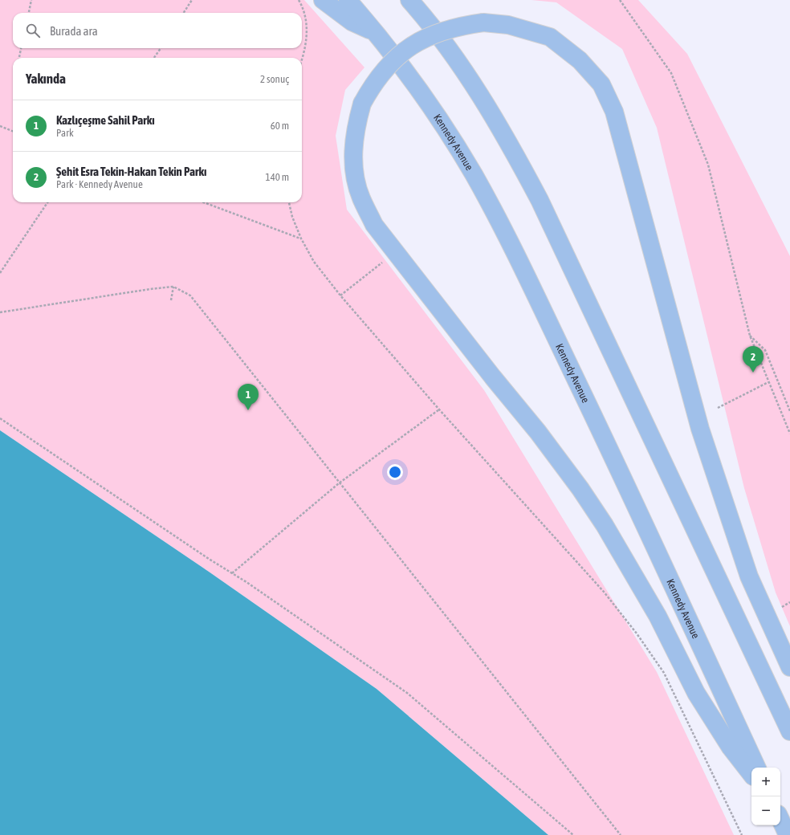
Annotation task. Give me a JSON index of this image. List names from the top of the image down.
{
  "streets": {
    "highway": ["Kennedy Avenue"]
  },
  "page": {
    "search": "Burada ara",
    "heading": ["Yakında", "2 sonuç"],
    "list": [
      {
        "mark": "1",
        "name": "Kazlıçeşme Sahil Parkı",
        "note": "Park",
        "value": "60 m"
      },
      {
        "mark": "2",
        "name": "Şehit Esra Tekin-Hakan Tekin Parkı",
        "note": "Park · Kennedy Avenue",
        "value": "140 m"
      }
    ],
    "pins": ["2", "1"],
    "map_buttons": ["+", "−"]
  }
}
